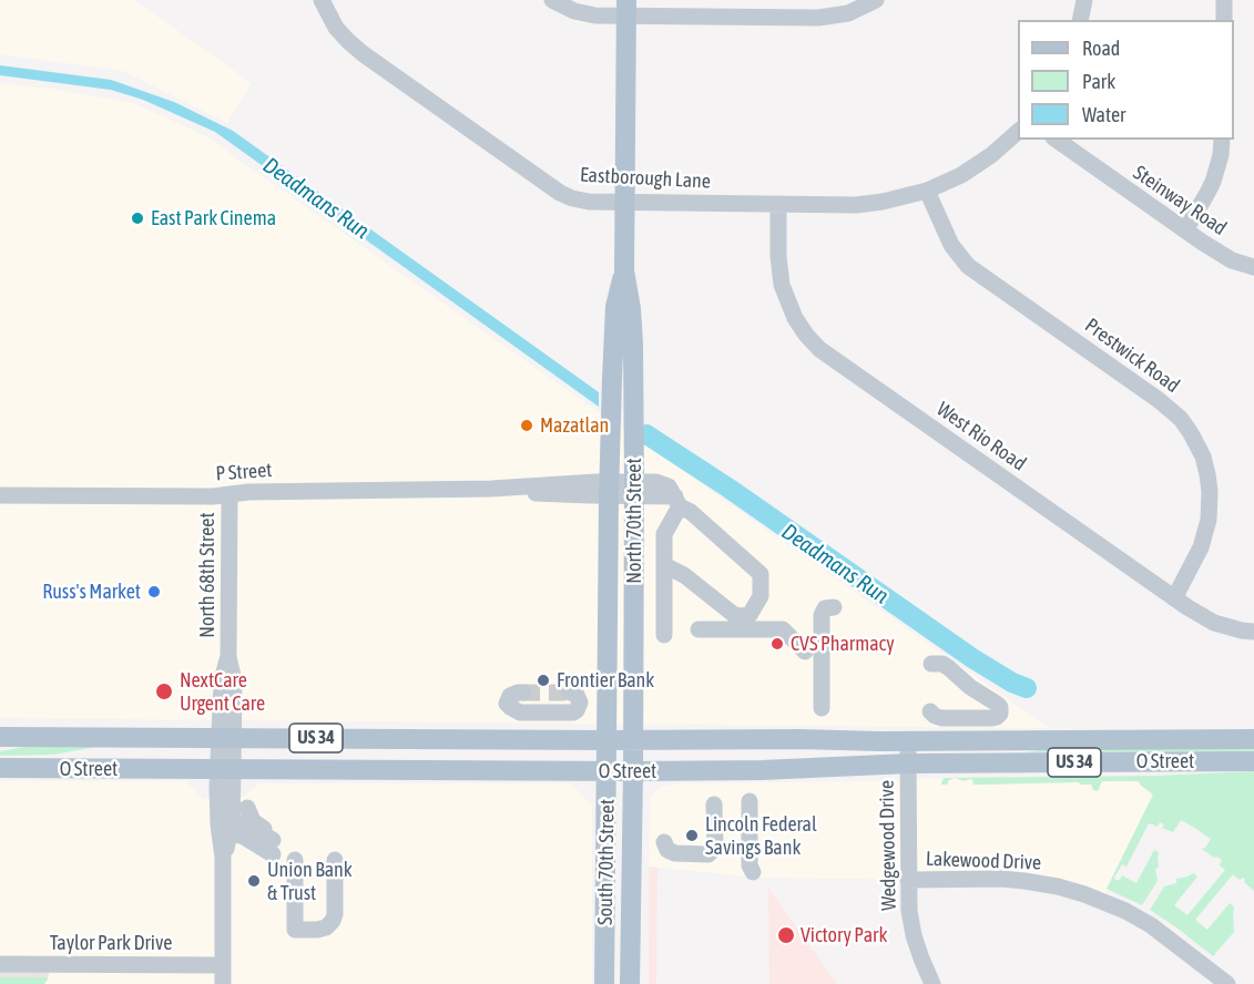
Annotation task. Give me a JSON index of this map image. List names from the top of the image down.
{
  "streets": {
    "main road": [
      "North 70th Street",
      "US 34",
      "O Street",
      "South 70th Street"
    ],
    "street": [
      "Eastborough Lane",
      "Steinway Road",
      "Prestwick Road",
      "West Rio Road",
      "P Street",
      "North 68th Street",
      "Wedgewood Drive",
      "Lakewood Drive",
      "Taylor Park Drive"
    ]
  },
  "crossings": [
    ["Eastborough Lane", "Prestwick Road"],
    ["Eastborough Lane", "West Rio Road"],
    ["Eastborough Lane", "North 70th Street"],
    ["Prestwick Road", "West Rio Road"],
    ["P Street", "North 70th Street"],
    ["P Street", "North 68th Street"],
    ["North 70th Street", "O Street"],
    ["North 70th Street", "South 70th Street"],
    ["North 68th Street", "O Street"],
    ["O Street", "Wedgewood Drive"],
    ["O Street", "South 70th Street"],
    ["Wedgewood Drive", "Lakewood Drive"]
  ],
  "water": ["Deadmans Run"],
  "places": [
    "East Park Cinema",
    "Mazatlan",
    "Russ's Market",
    "CVS Pharmacy",
    "Frontier Bank",
    "NextCare Urgent Care",
    "Lincoln Federal Savings Bank",
    "Union Bank & Trust",
    "Victory Park"
  ],
  "legend": ["Road", "Park", "Water"]
}
